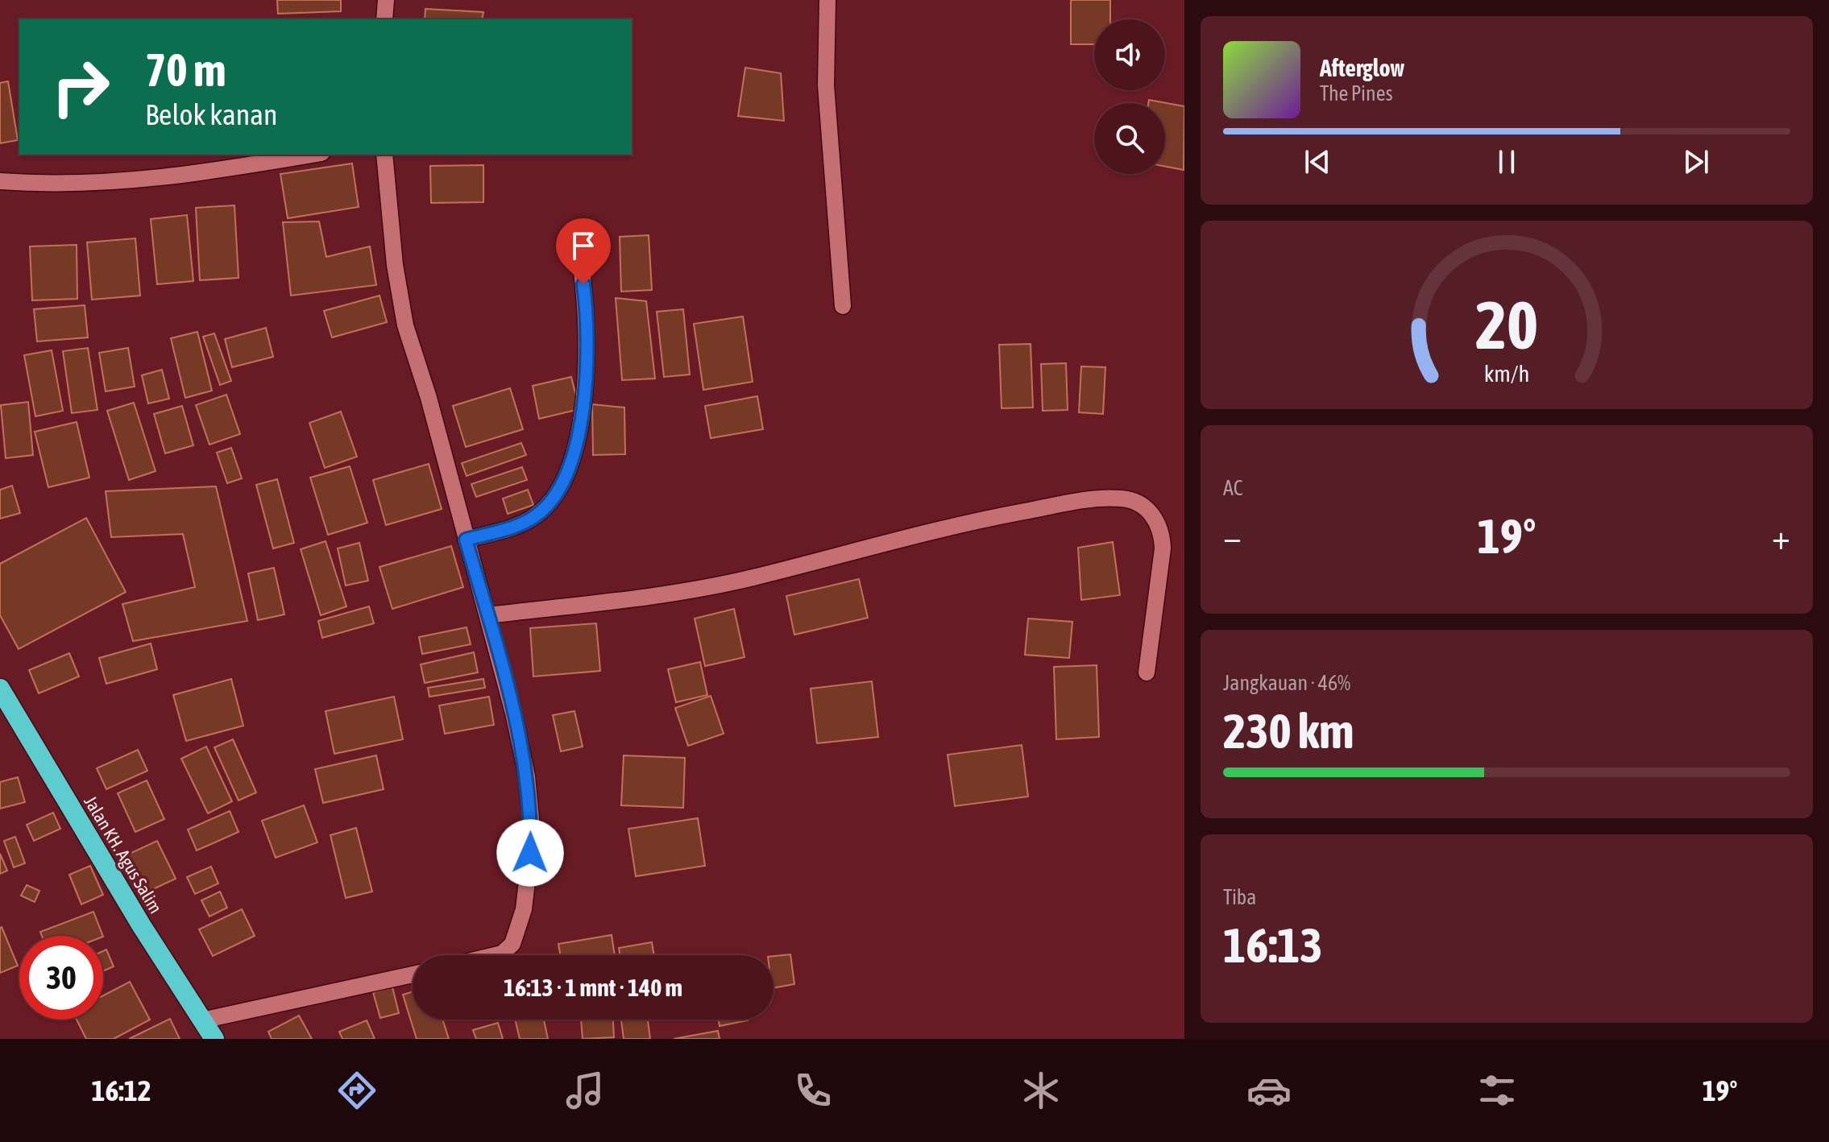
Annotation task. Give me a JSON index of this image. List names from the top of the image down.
{
  "streets": {
    "highway": ["Jalan KH. Agus Salim"]
  },
  "page": {
    "turn": ["70 m", "Belok kanan"],
    "song": ["Afterglow", "The Pines"],
    "tile": [
      "AC",
      ["Jangkauan · 46%", "230 km"],
      ["Tiba", "16:13"]
    ],
    "heat": ["−", "19°", "+"],
    "limit": "30",
    "trip": "16:13 · 1 mnt · 140 m",
    "tabs": ["16:12", "19°"],
    "gauge": ["20", "km/h"]
  }
}
